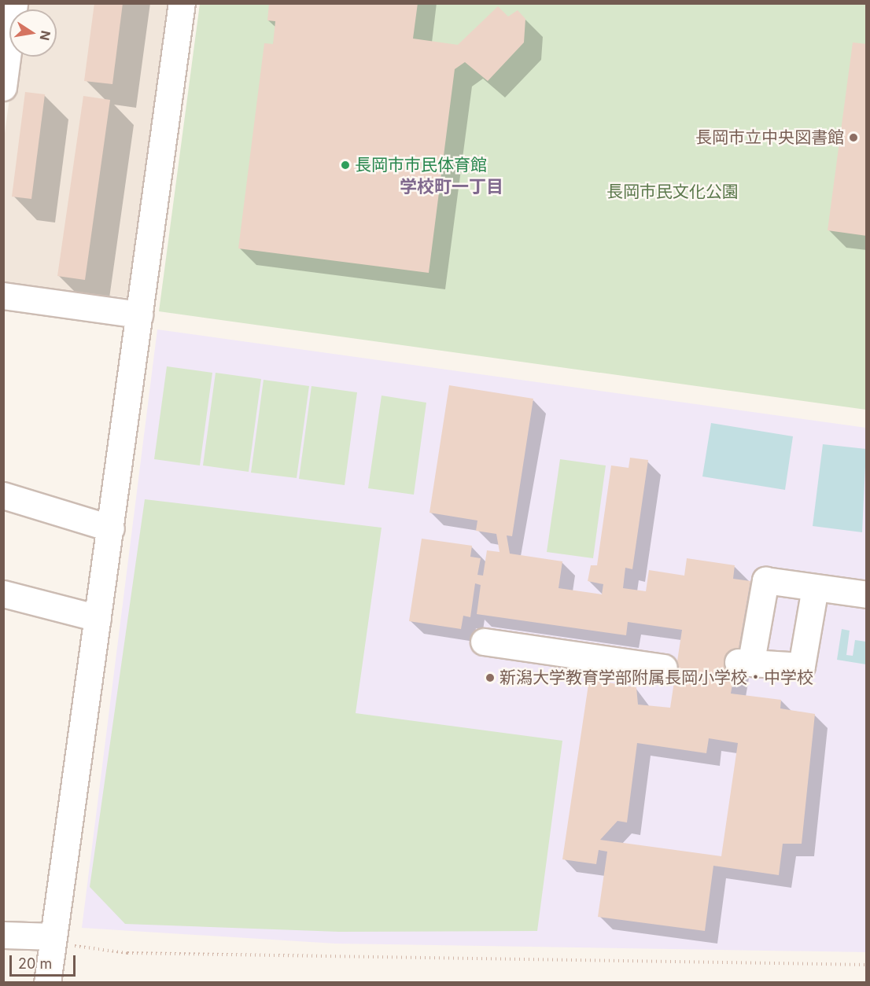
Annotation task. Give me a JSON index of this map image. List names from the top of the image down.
{
  "districts": ["学校町一丁目"],
  "parks": ["長岡市民文化公園"],
  "places": ["長岡市立中央図書館", "長岡市市民体育館", "新潟大学教育学部附属長岡小学校・中学校"],
  "scale_bar": "20 m",
  "north": "right"
}
